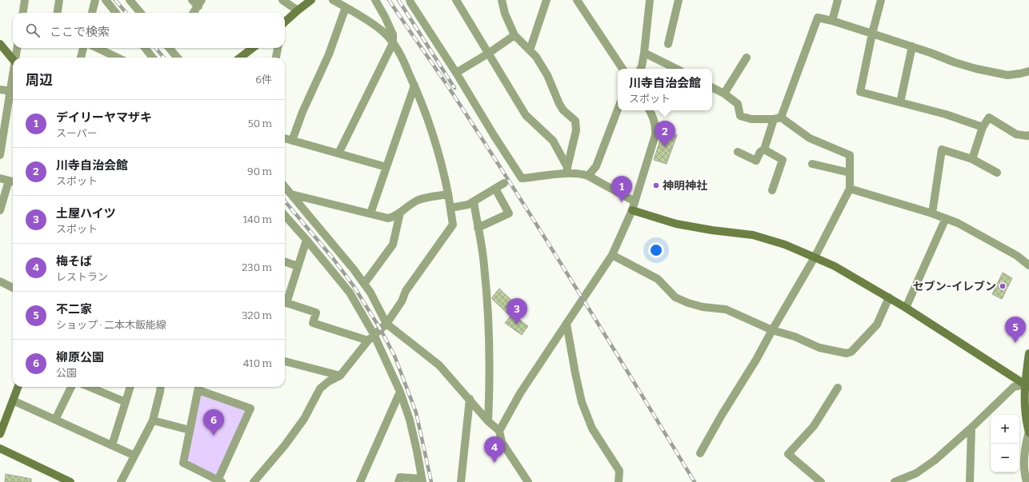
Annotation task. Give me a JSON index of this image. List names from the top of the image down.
{
  "places": ["神明神社", "セブン-イレブン"],
  "page": {
    "search": "ここで検索",
    "heading": ["周辺", "6件"],
    "popup": ["川寺自治会館", "スポット"],
    "list": [
      {
        "mark": "1",
        "name": "デイリーヤマザキ",
        "note": "スーパー",
        "value": "50 m"
      },
      {
        "mark": "2",
        "name": "川寺自治会館",
        "note": "スポット",
        "value": "90 m"
      },
      {
        "mark": "3",
        "name": "土屋ハイツ",
        "note": "スポット",
        "value": "140 m"
      },
      {
        "mark": "4",
        "name": "梅そば",
        "note": "レストラン",
        "value": "230 m"
      },
      {
        "mark": "5",
        "name": "不二家",
        "note": "ショップ · 二本木飯能線",
        "value": "320 m"
      },
      {
        "mark": "6",
        "name": "柳原公園",
        "note": "公園",
        "value": "410 m"
      }
    ],
    "pins": [
      "2",
      "1",
      "3",
      "5",
      "6",
      "4"
    ],
    "map_buttons": ["+", "−"]
  }
}
